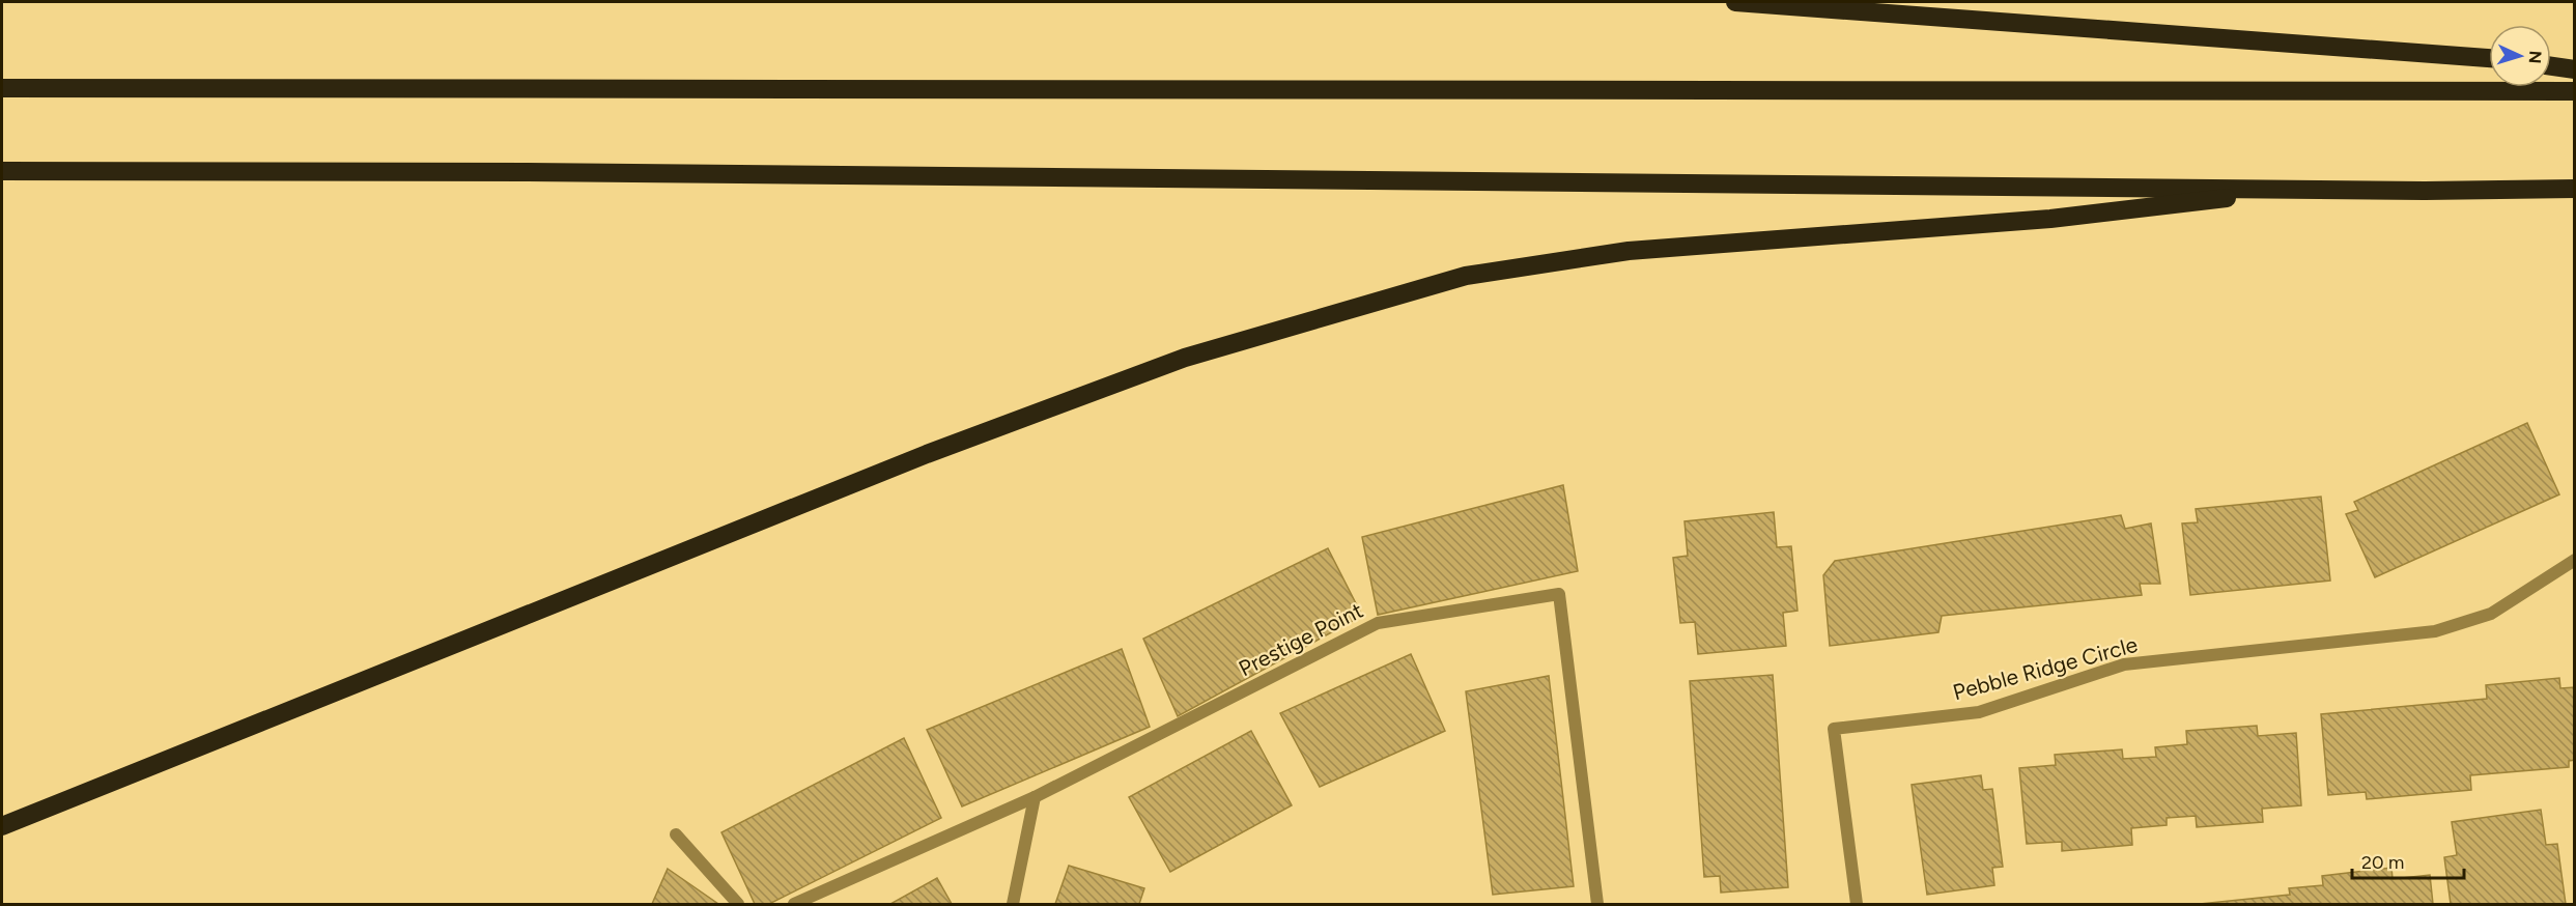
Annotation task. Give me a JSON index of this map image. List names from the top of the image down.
{
  "streets": {
    "street": ["Prestige Point", "Pebble Ridge Circle"]
  },
  "scale_bar": "20 m",
  "north": "right"
}
